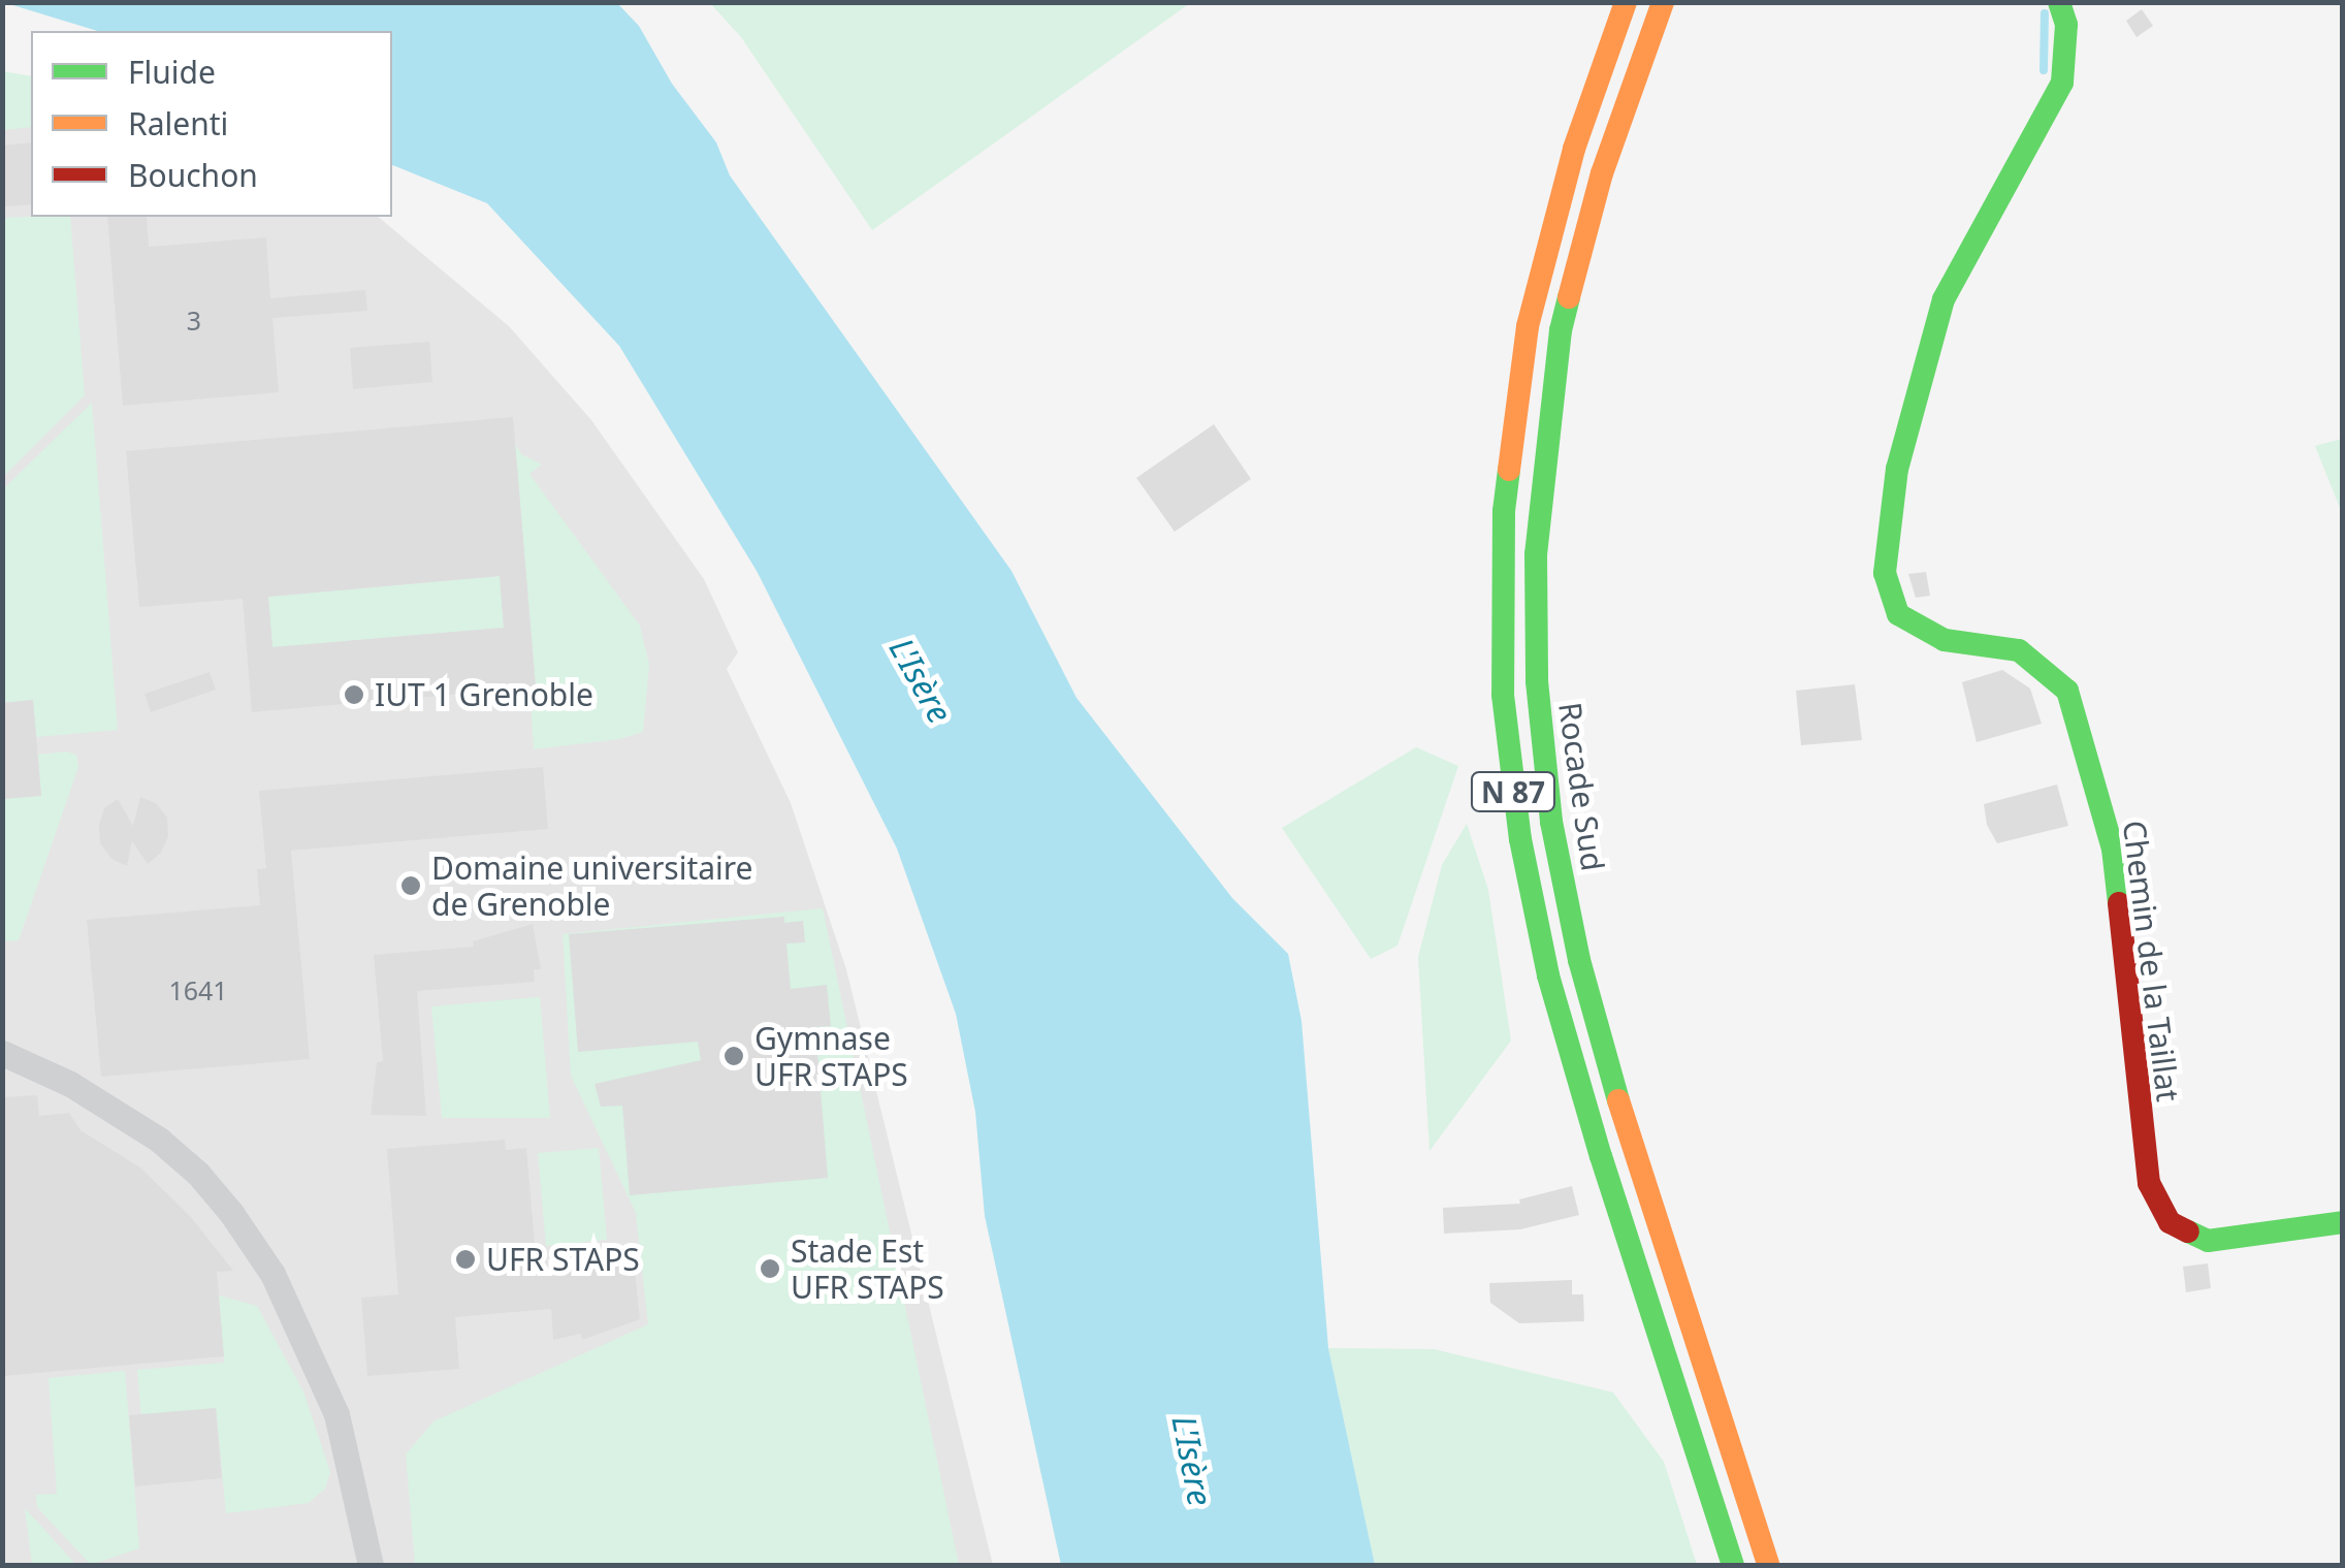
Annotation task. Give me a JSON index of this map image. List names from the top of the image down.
{
  "streets": {
    "main road": ["Rocade Sud", "N 87", "Chemin de la Taillat"]
  },
  "water": ["L'Isère"],
  "places": [
    "IUT 1 Grenoble",
    "Domaine universitaire de Grenoble",
    "Gymnase UFR STAPS",
    "UFR STAPS",
    "Stade Est UFR STAPS"
  ],
  "house_numbers": ["3", "1641"],
  "legend": ["Fluide", "Ralenti", "Bouchon"]
}
